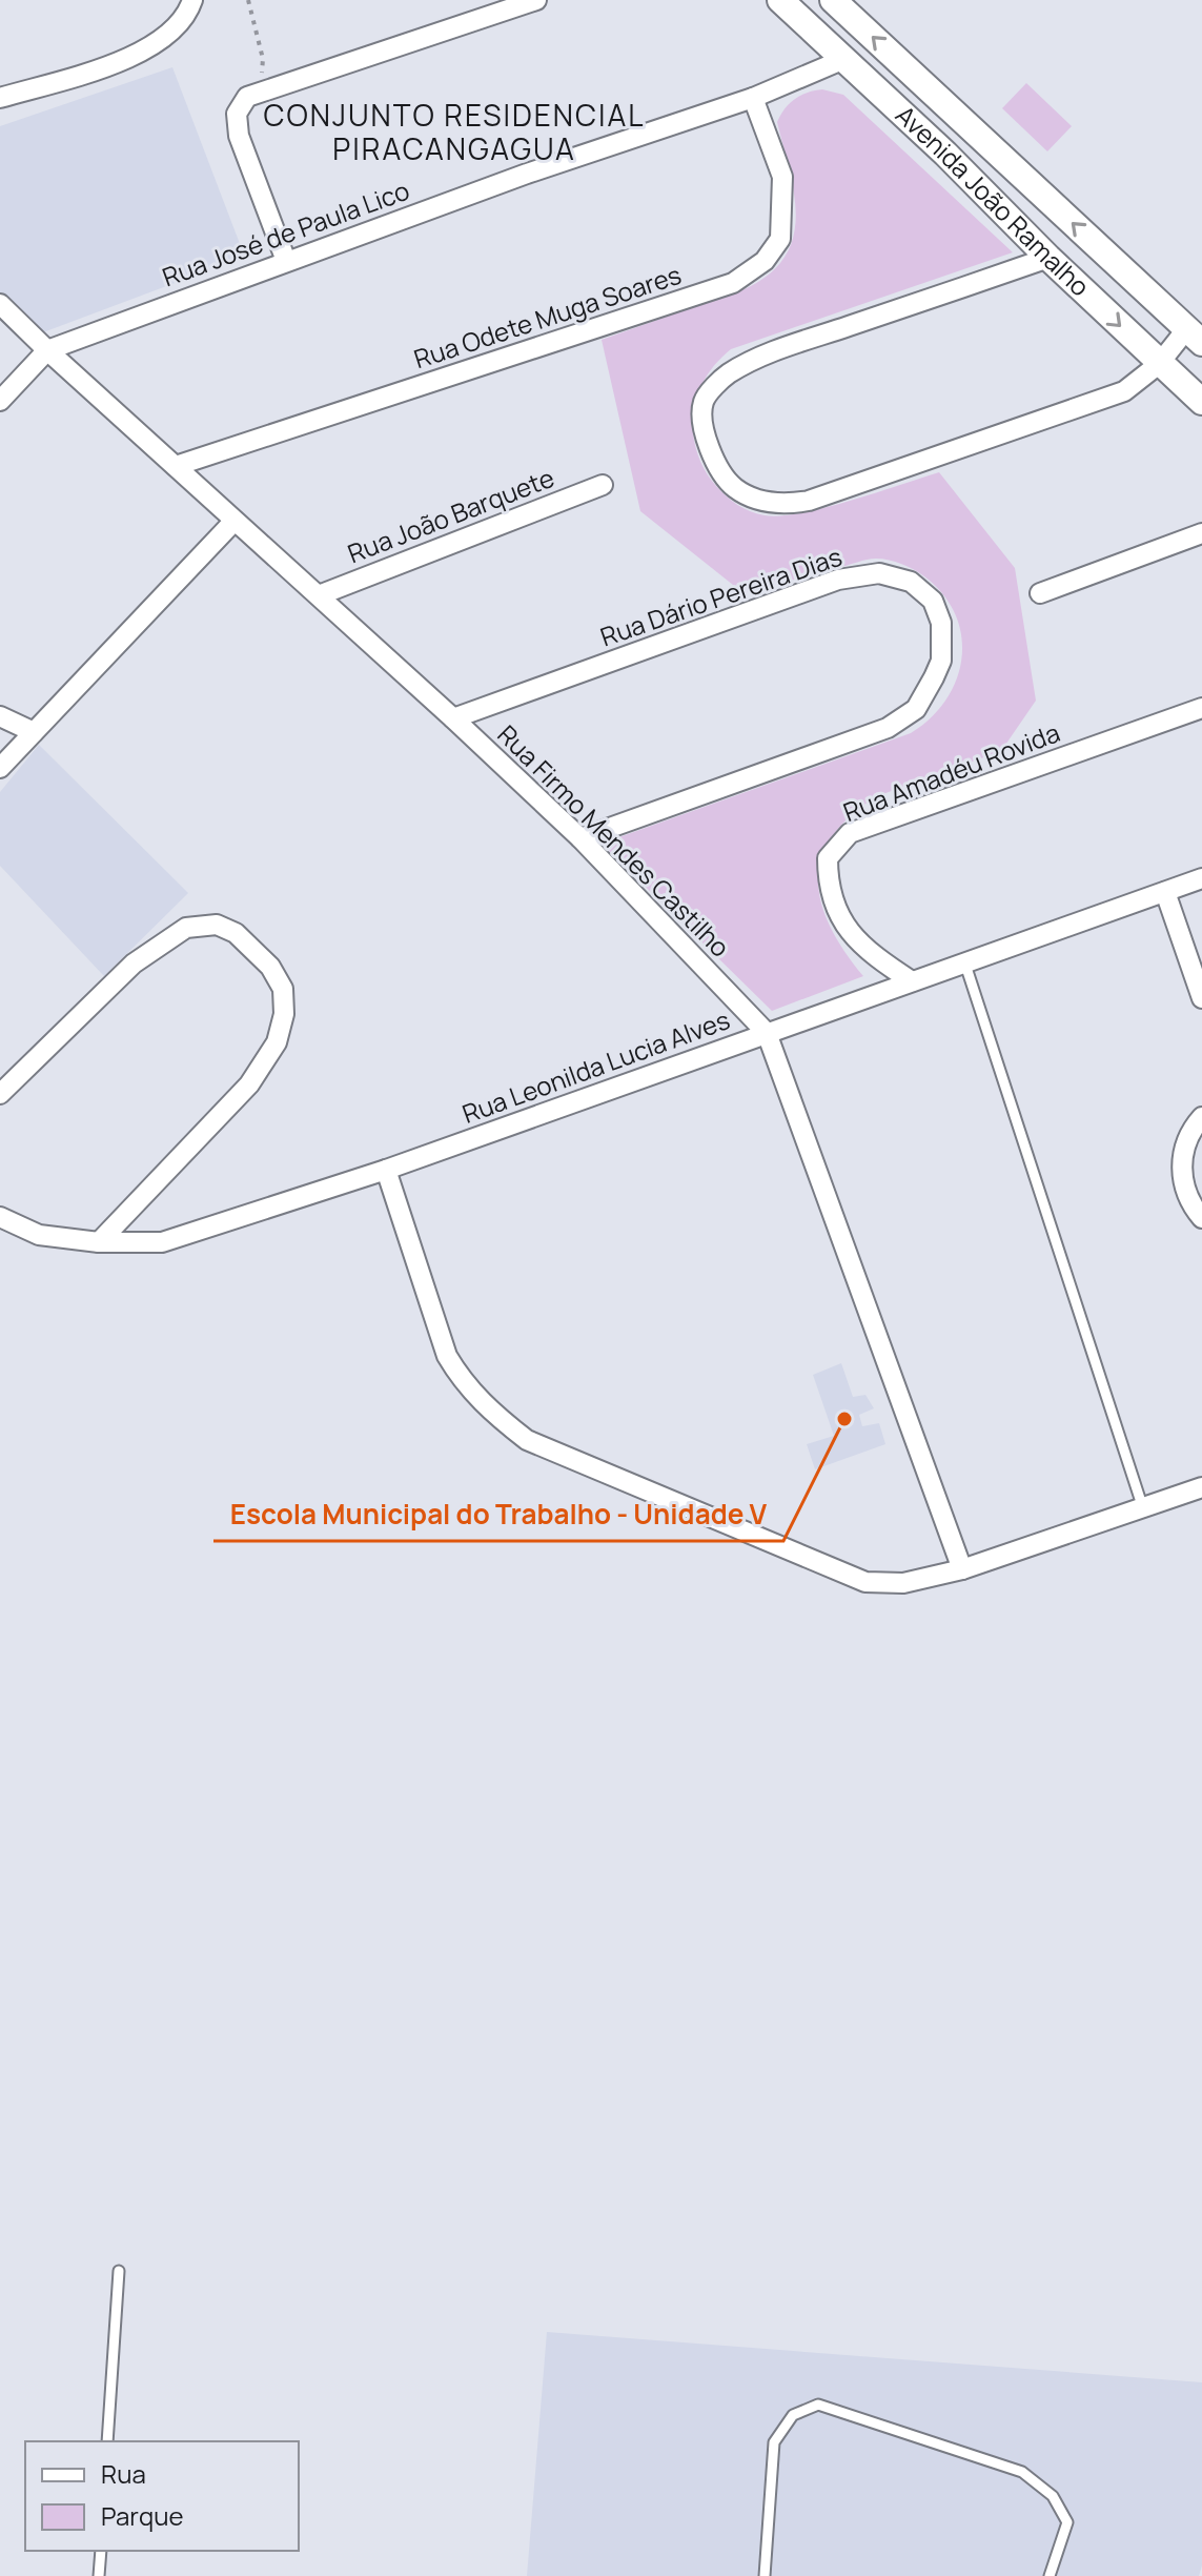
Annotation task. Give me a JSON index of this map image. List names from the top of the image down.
{
  "streets": {
    "street": [
      "Avenida João Ramalho",
      "Rua José de Paula Lico",
      "Rua Odete Muga Soares",
      "Rua João Barquete",
      "Rua Dário Pereira Dias",
      "Rua Amadéu Rovida",
      "Rua Firmo Mendes Castilho",
      "Rua Leonilda Lucia Alves"
    ]
  },
  "crossings": [
    ["Avenida João Ramalho", "Rua José de Paula Lico"],
    ["Rua José de Paula Lico", "Rua Odete Muga Soares"],
    ["Rua José de Paula Lico", "Rua Firmo Mendes Castilho"],
    ["Rua Odete Muga Soares", "Rua Firmo Mendes Castilho"],
    ["Rua João Barquete", "Rua Firmo Mendes Castilho"],
    ["Rua Dário Pereira Dias", "Rua Firmo Mendes Castilho"],
    ["Rua Amadéu Rovida", "Rua Leonilda Lucia Alves"],
    ["Rua Firmo Mendes Castilho", "Rua Leonilda Lucia Alves"]
  ],
  "districts": ["CONJUNTO RESIDENCIAL PIRACANGAGUA"],
  "places": ["Escola Municipal do Trabalho - Unidade V"],
  "legend": ["Rua", "Parque"]
}
